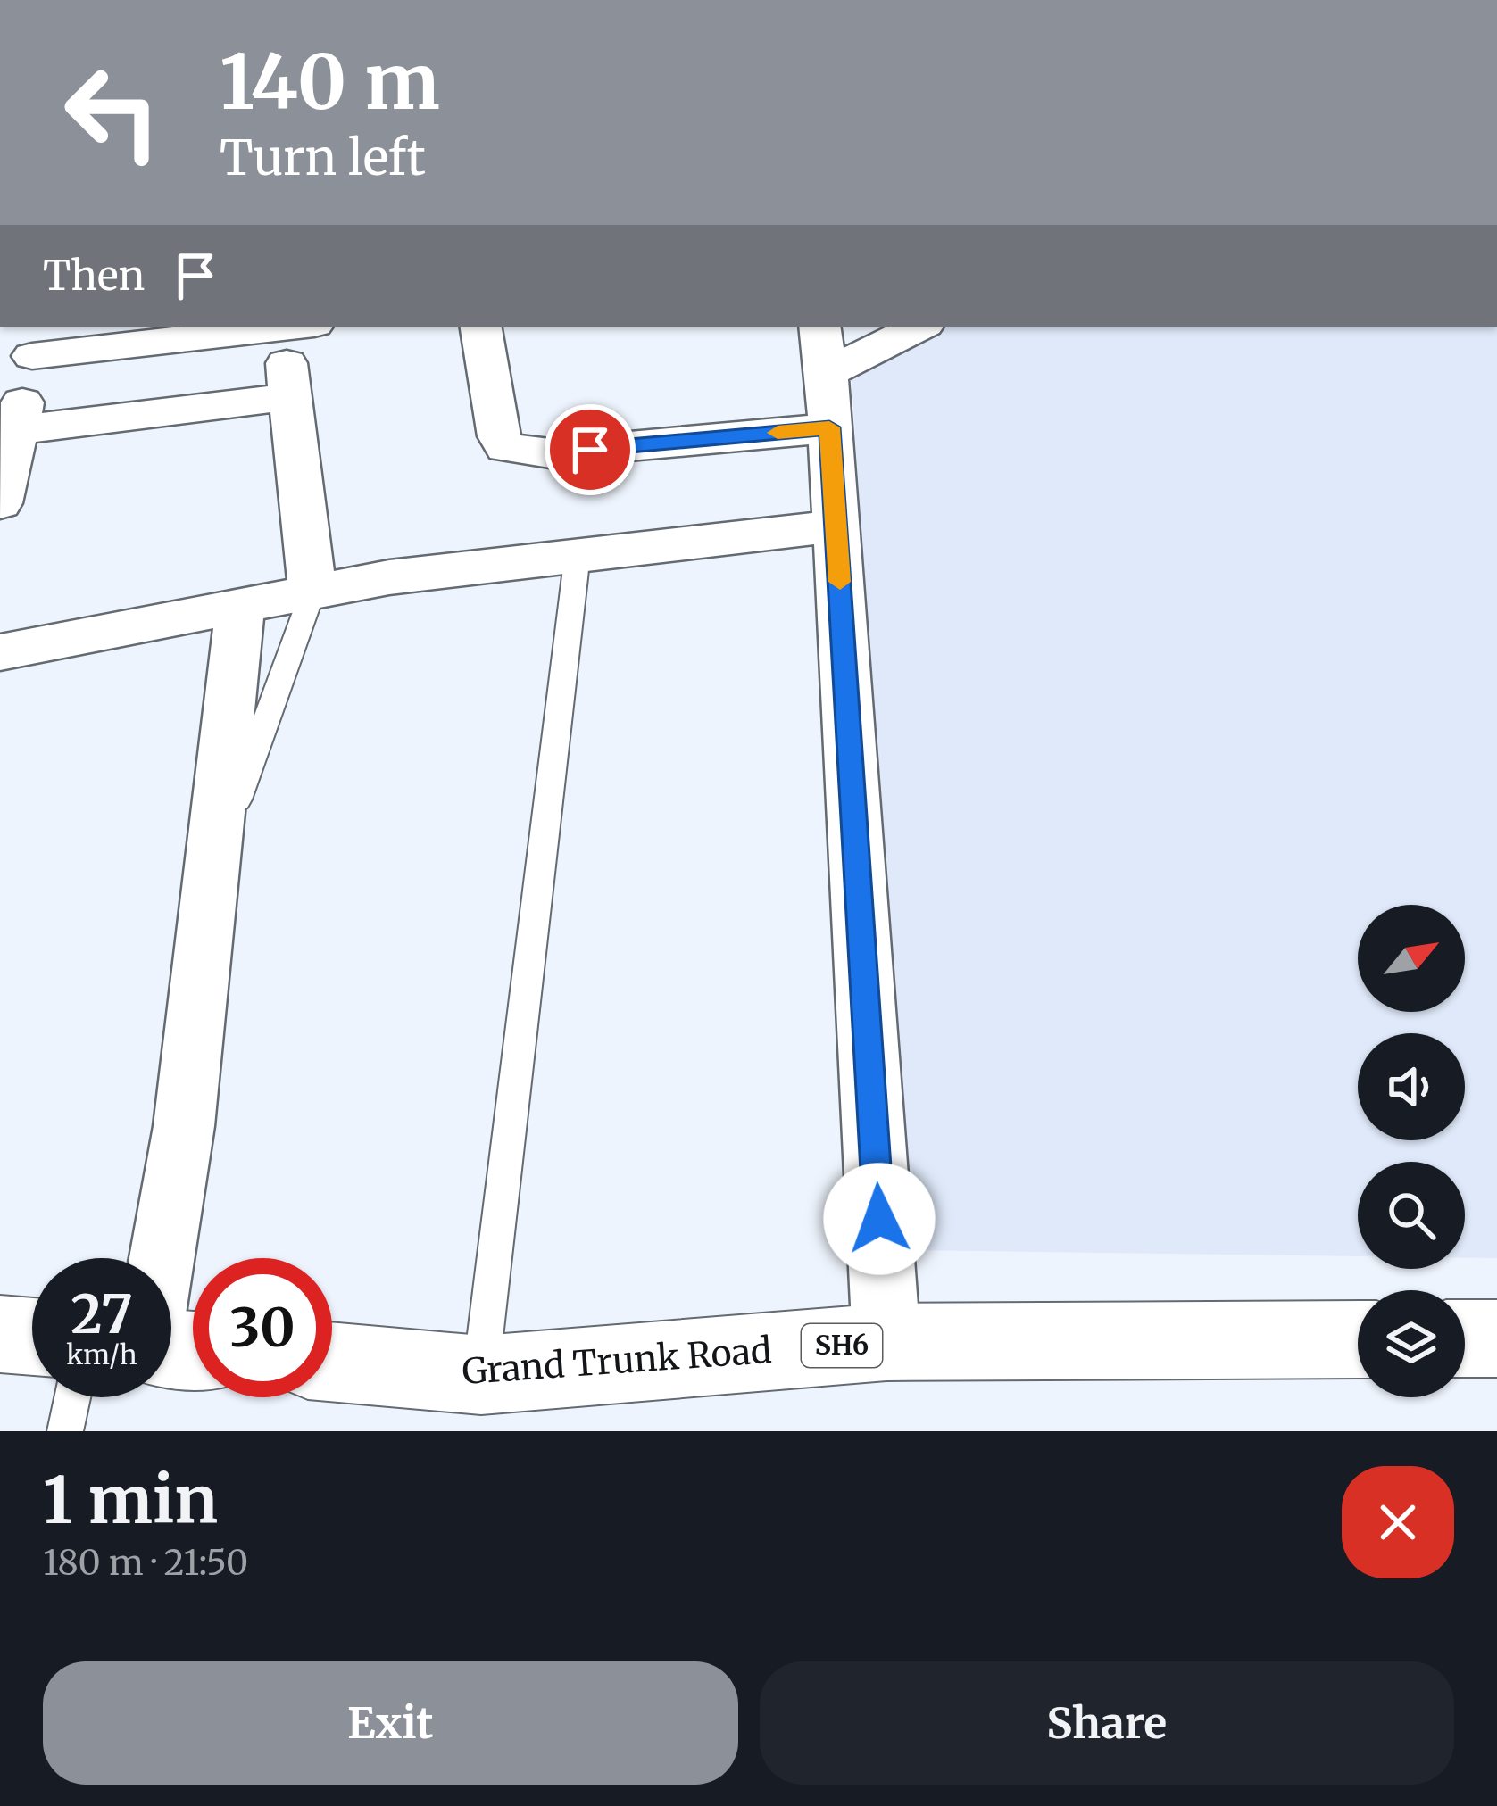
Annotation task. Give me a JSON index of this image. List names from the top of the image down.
{
  "streets": {
    "main road": ["SH6", "Grand Trunk Road"]
  },
  "north": "top right",
  "page": {
    "turn": ["140 m", "Turn left"],
    "then": "Then",
    "speed": "27 km/h",
    "limit": "30",
    "heading": ["1 min", "180 m · 21:50"],
    "buttons": ["Exit", "Share"]
  }
}
